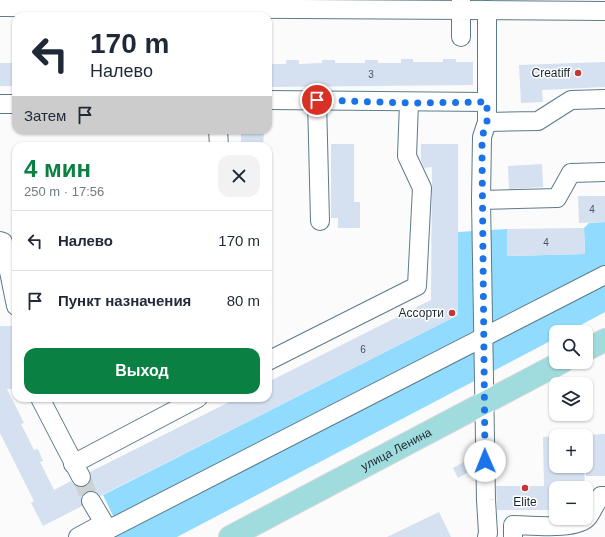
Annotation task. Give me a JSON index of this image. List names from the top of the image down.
{
  "streets": {
    "main road": ["улица Ленина"]
  },
  "places": ["Creatiff", "Ассорти", "Elite"],
  "house_numbers": [
    "3",
    "4",
    "4",
    "6"
  ],
  "page": {
    "turn": ["170 m", "Налево"],
    "then": "Затем",
    "heading": ["4 мин", "250 m · 17:56"],
    "list": [
      {
        "name": "Налево",
        "value": "170 m"
      },
      {
        "name": "Пункт назначения",
        "value": "80 m"
      }
    ],
    "map_buttons": ["+", "−"],
    "buttons": "Выход"
  }
}
